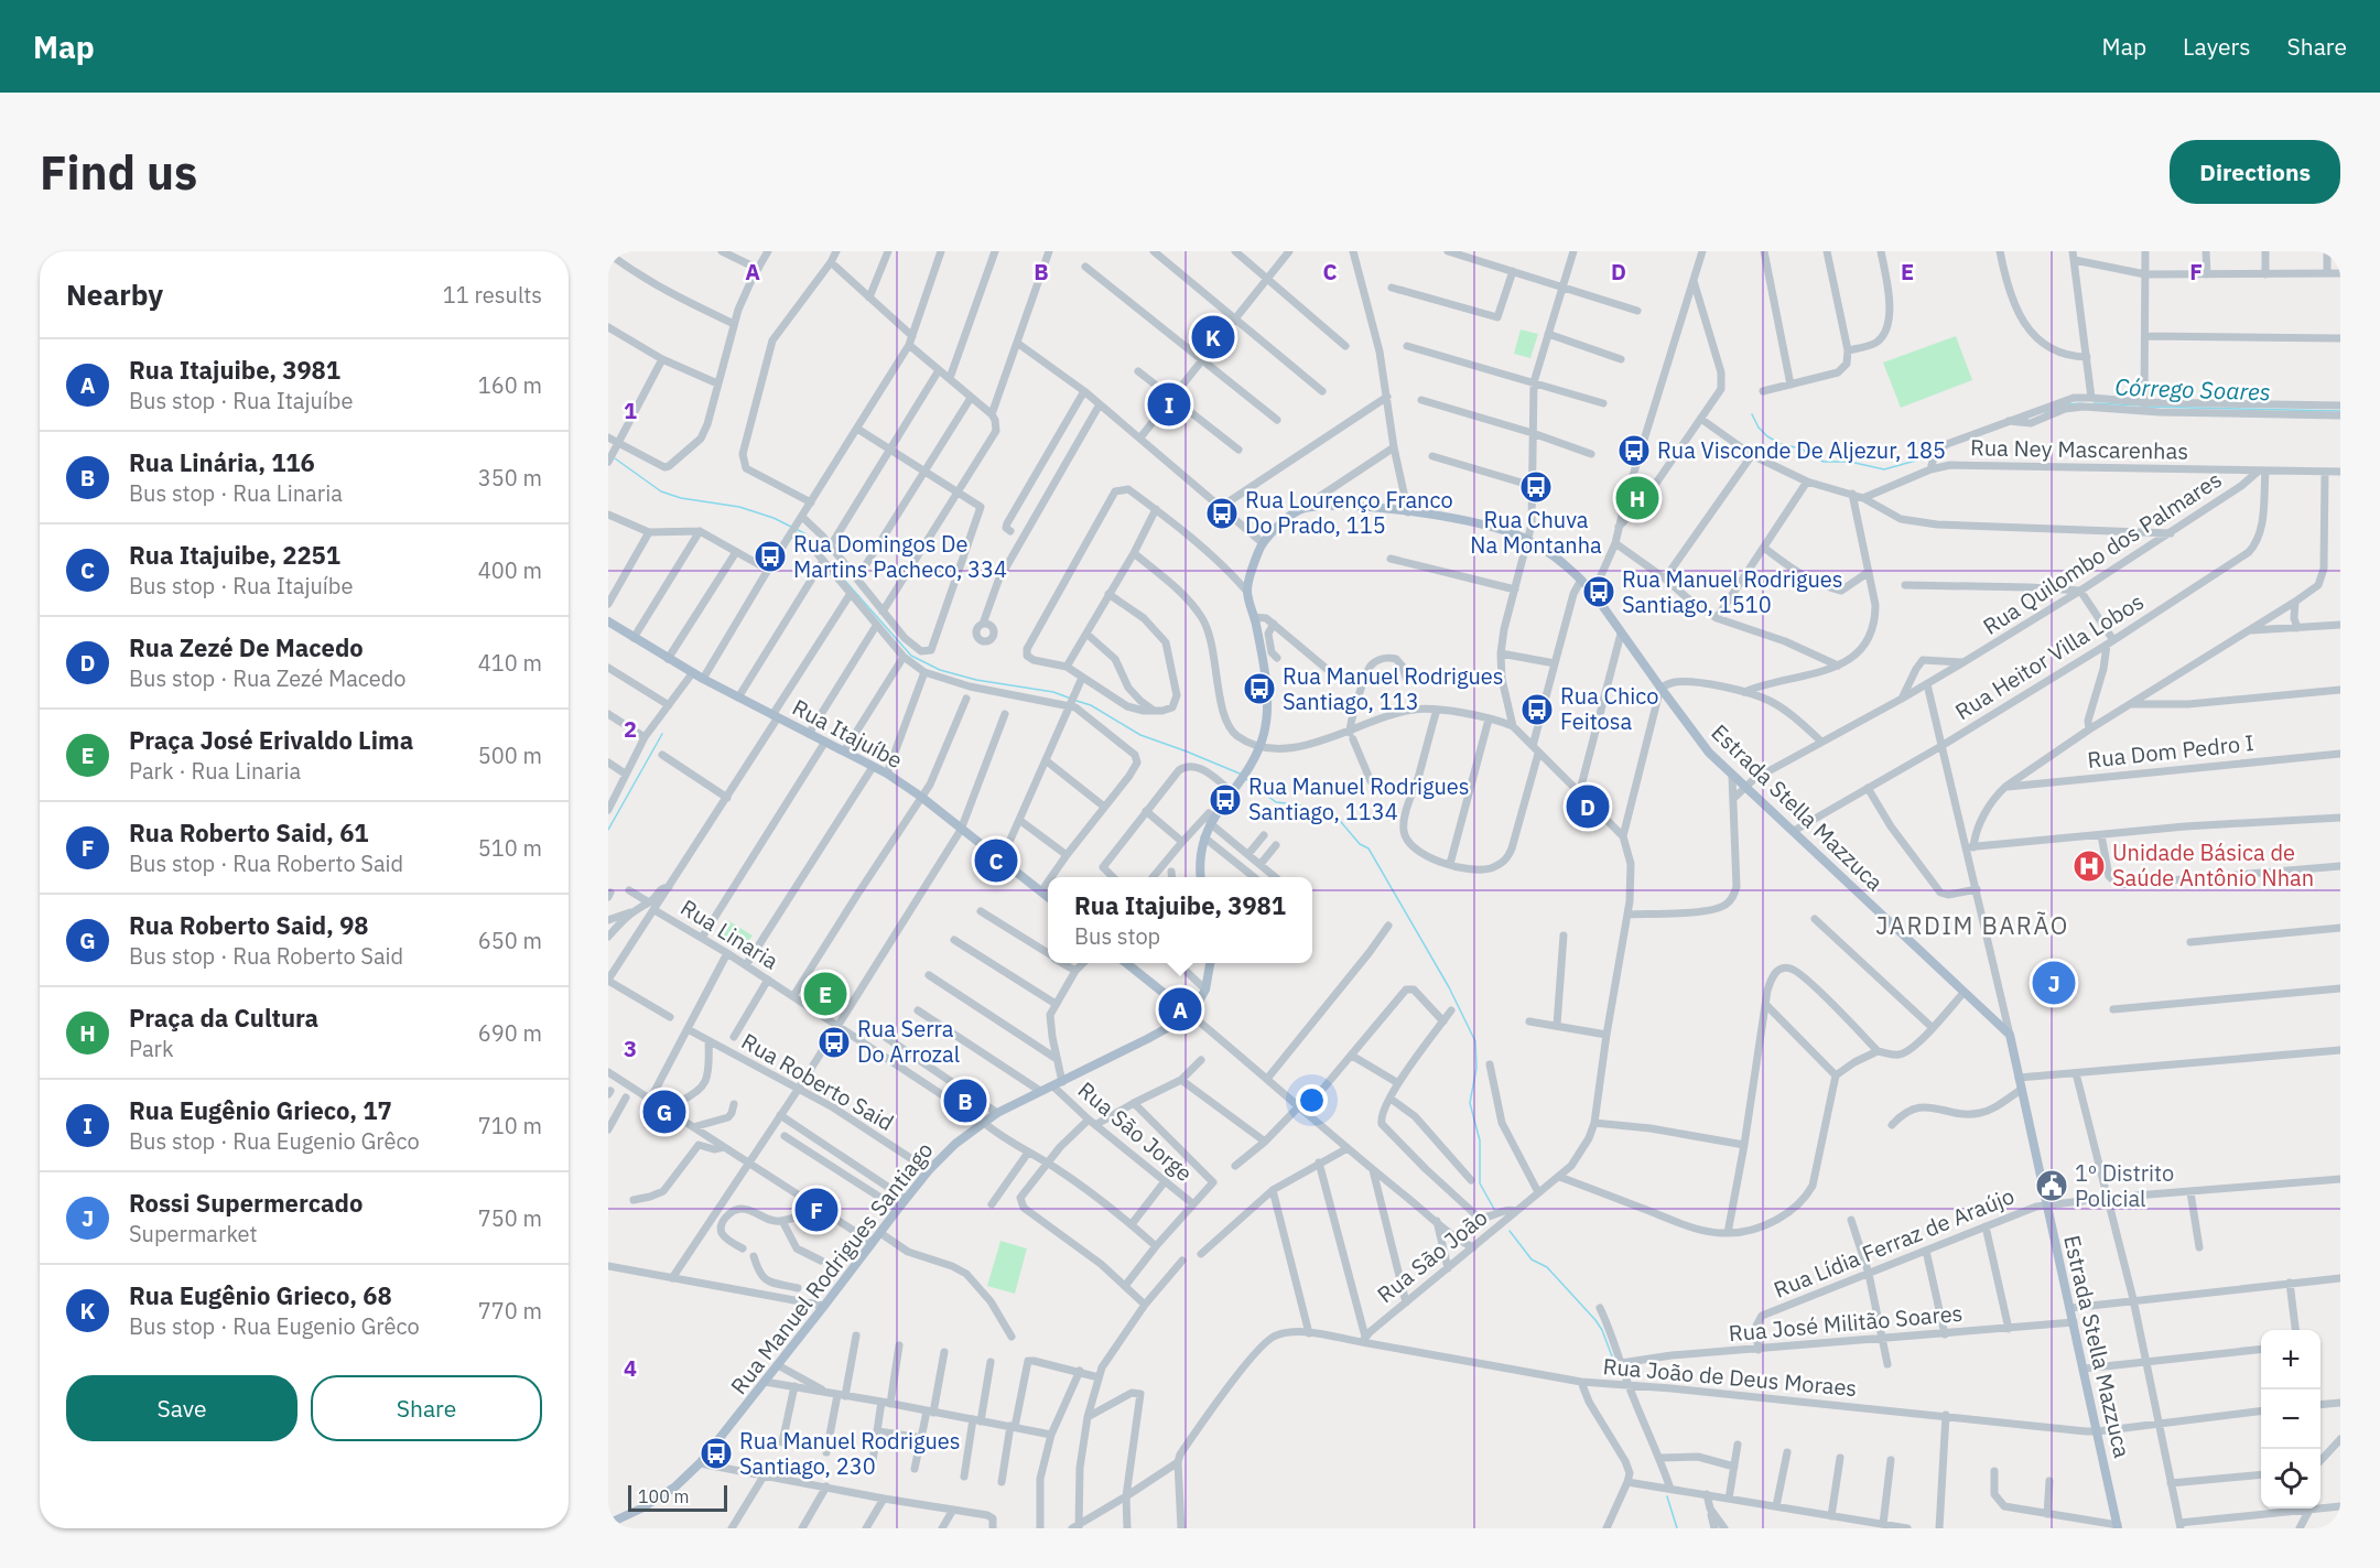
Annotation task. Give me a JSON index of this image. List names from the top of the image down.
{
  "streets": {
    "main road": ["Rua Itajuíbe", "Estrada Stella Mazzuca", "Rua Manuel Rodrigues Santiago"],
    "street": [
      "Rua Ney Mascarenhas",
      "Rua Quilombo dos Palmares",
      "Rua Heitor Villa Lobos",
      "Rua Dom Pedro I",
      "Rua Linaria",
      "Rua Roberto Said",
      "Rua São Jorge",
      "Rua Lídia Ferraz de Araújo",
      "Rua São João",
      "Rua José Militão Soares",
      "Rua João de Deus Moraes"
    ]
  },
  "crossings": [
    ["Rua Ney Mascarenhas", "Rua Quilombo dos Palmares"],
    ["Rua Ney Mascarenhas", "Rua Heitor Villa Lobos"],
    ["Rua Quilombo dos Palmares", "Rua Heitor Villa Lobos"],
    ["Rua Quilombo dos Palmares", "Estrada Stella Mazzuca"],
    ["Rua Heitor Villa Lobos", "Estrada Stella Mazzuca"],
    ["Estrada Stella Mazzuca", "Rua Lídia Ferraz de Araújo"],
    ["Estrada Stella Mazzuca", "Rua José Militão Soares"],
    ["Estrada Stella Mazzuca", "Rua João de Deus Moraes"],
    ["Rua Linaria", "Rua Manuel Rodrigues Santiago"],
    ["Rua Roberto Said", "Rua Manuel Rodrigues Santiago"],
    ["Rua São Jorge", "Rua Manuel Rodrigues Santiago"],
    ["Rua Lídia Ferraz de Araújo", "Rua José Militão Soares"],
    ["Rua São João", "Rua João de Deus Moraes"]
  ],
  "districts": ["JARDIM BARÃO"],
  "water": ["Córrego Soares"],
  "places": {
    "bus stop": [
      "Rua Visconde De Aljezur, 185",
      "Rua Chuva Na Montanha",
      "Rua Lourenço Franco Do Prado, 115",
      "Rua Domingos De Martins Pacheco, 334",
      "Rua Manuel Rodrigues Santiago, 1510",
      "Rua Manuel Rodrigues Santiago, 113",
      "Rua Chico Feitosa",
      "Rua Manuel Rodrigues Santiago, 1134",
      "Rua Serra Do Arrozal",
      "Rua Manuel Rodrigues Santiago, 230"
    ],
    "hospital": ["Unidade Básica de Saúde Antônio Nhan"],
    "public building": ["1º Distrito Policial"]
  },
  "scale_bar": "100 m",
  "page": {
    "header": "Map",
    "nav": ["Map", "Layers", "Share"],
    "buttons": [
      "Directions",
      ["Save", "Share"]
    ],
    "title": "Find us",
    "heading": ["Nearby", "11 results"],
    "pins": [
      "K",
      "I",
      "H",
      "D",
      "C",
      "J",
      "E",
      "A",
      "B",
      "G",
      "F"
    ],
    "list": [
      {
        "mark": "A",
        "name": "Rua Itajuibe, 3981",
        "note": "Bus stop · Rua Itajuíbe",
        "value": "160 m"
      },
      {
        "mark": "B",
        "name": "Rua Linária, 116",
        "note": "Bus stop · Rua Linaria",
        "value": "350 m"
      },
      {
        "mark": "C",
        "name": "Rua Itajuibe, 2251",
        "note": "Bus stop · Rua Itajuíbe",
        "value": "400 m"
      },
      {
        "mark": "D",
        "name": "Rua Zezé De Macedo",
        "note": "Bus stop · Rua Zezé Macedo",
        "value": "410 m"
      },
      {
        "mark": "E",
        "name": "Praça José Erivaldo Lima",
        "note": "Park · Rua Linaria",
        "value": "500 m"
      },
      {
        "mark": "F",
        "name": "Rua Roberto Said, 61",
        "note": "Bus stop · Rua Roberto Said",
        "value": "510 m"
      },
      {
        "mark": "G",
        "name": "Rua Roberto Said, 98",
        "note": "Bus stop · Rua Roberto Said",
        "value": "650 m"
      },
      {
        "mark": "H",
        "name": "Praça da Cultura",
        "note": "Park",
        "value": "690 m"
      },
      {
        "mark": "I",
        "name": "Rua Eugênio Grieco, 17",
        "note": "Bus stop · Rua Eugenio Grêco",
        "value": "710 m"
      },
      {
        "mark": "J",
        "name": "Rossi Supermercado",
        "note": "Supermarket",
        "value": "750 m"
      },
      {
        "mark": "K",
        "name": "Rua Eugênio Grieco, 68",
        "note": "Bus stop · Rua Eugenio Grêco",
        "value": "770 m"
      }
    ],
    "popup": ["Rua Itajuibe, 3981", "Bus stop"],
    "map_buttons": ["+", "−"],
    "scale": "100 m"
  },
  "grid": {
    "columns": [
      "A",
      "B",
      "C",
      "D",
      "E",
      "F"
    ],
    "rows": [
      "1",
      "2",
      "3",
      "4"
    ]
  }
}
